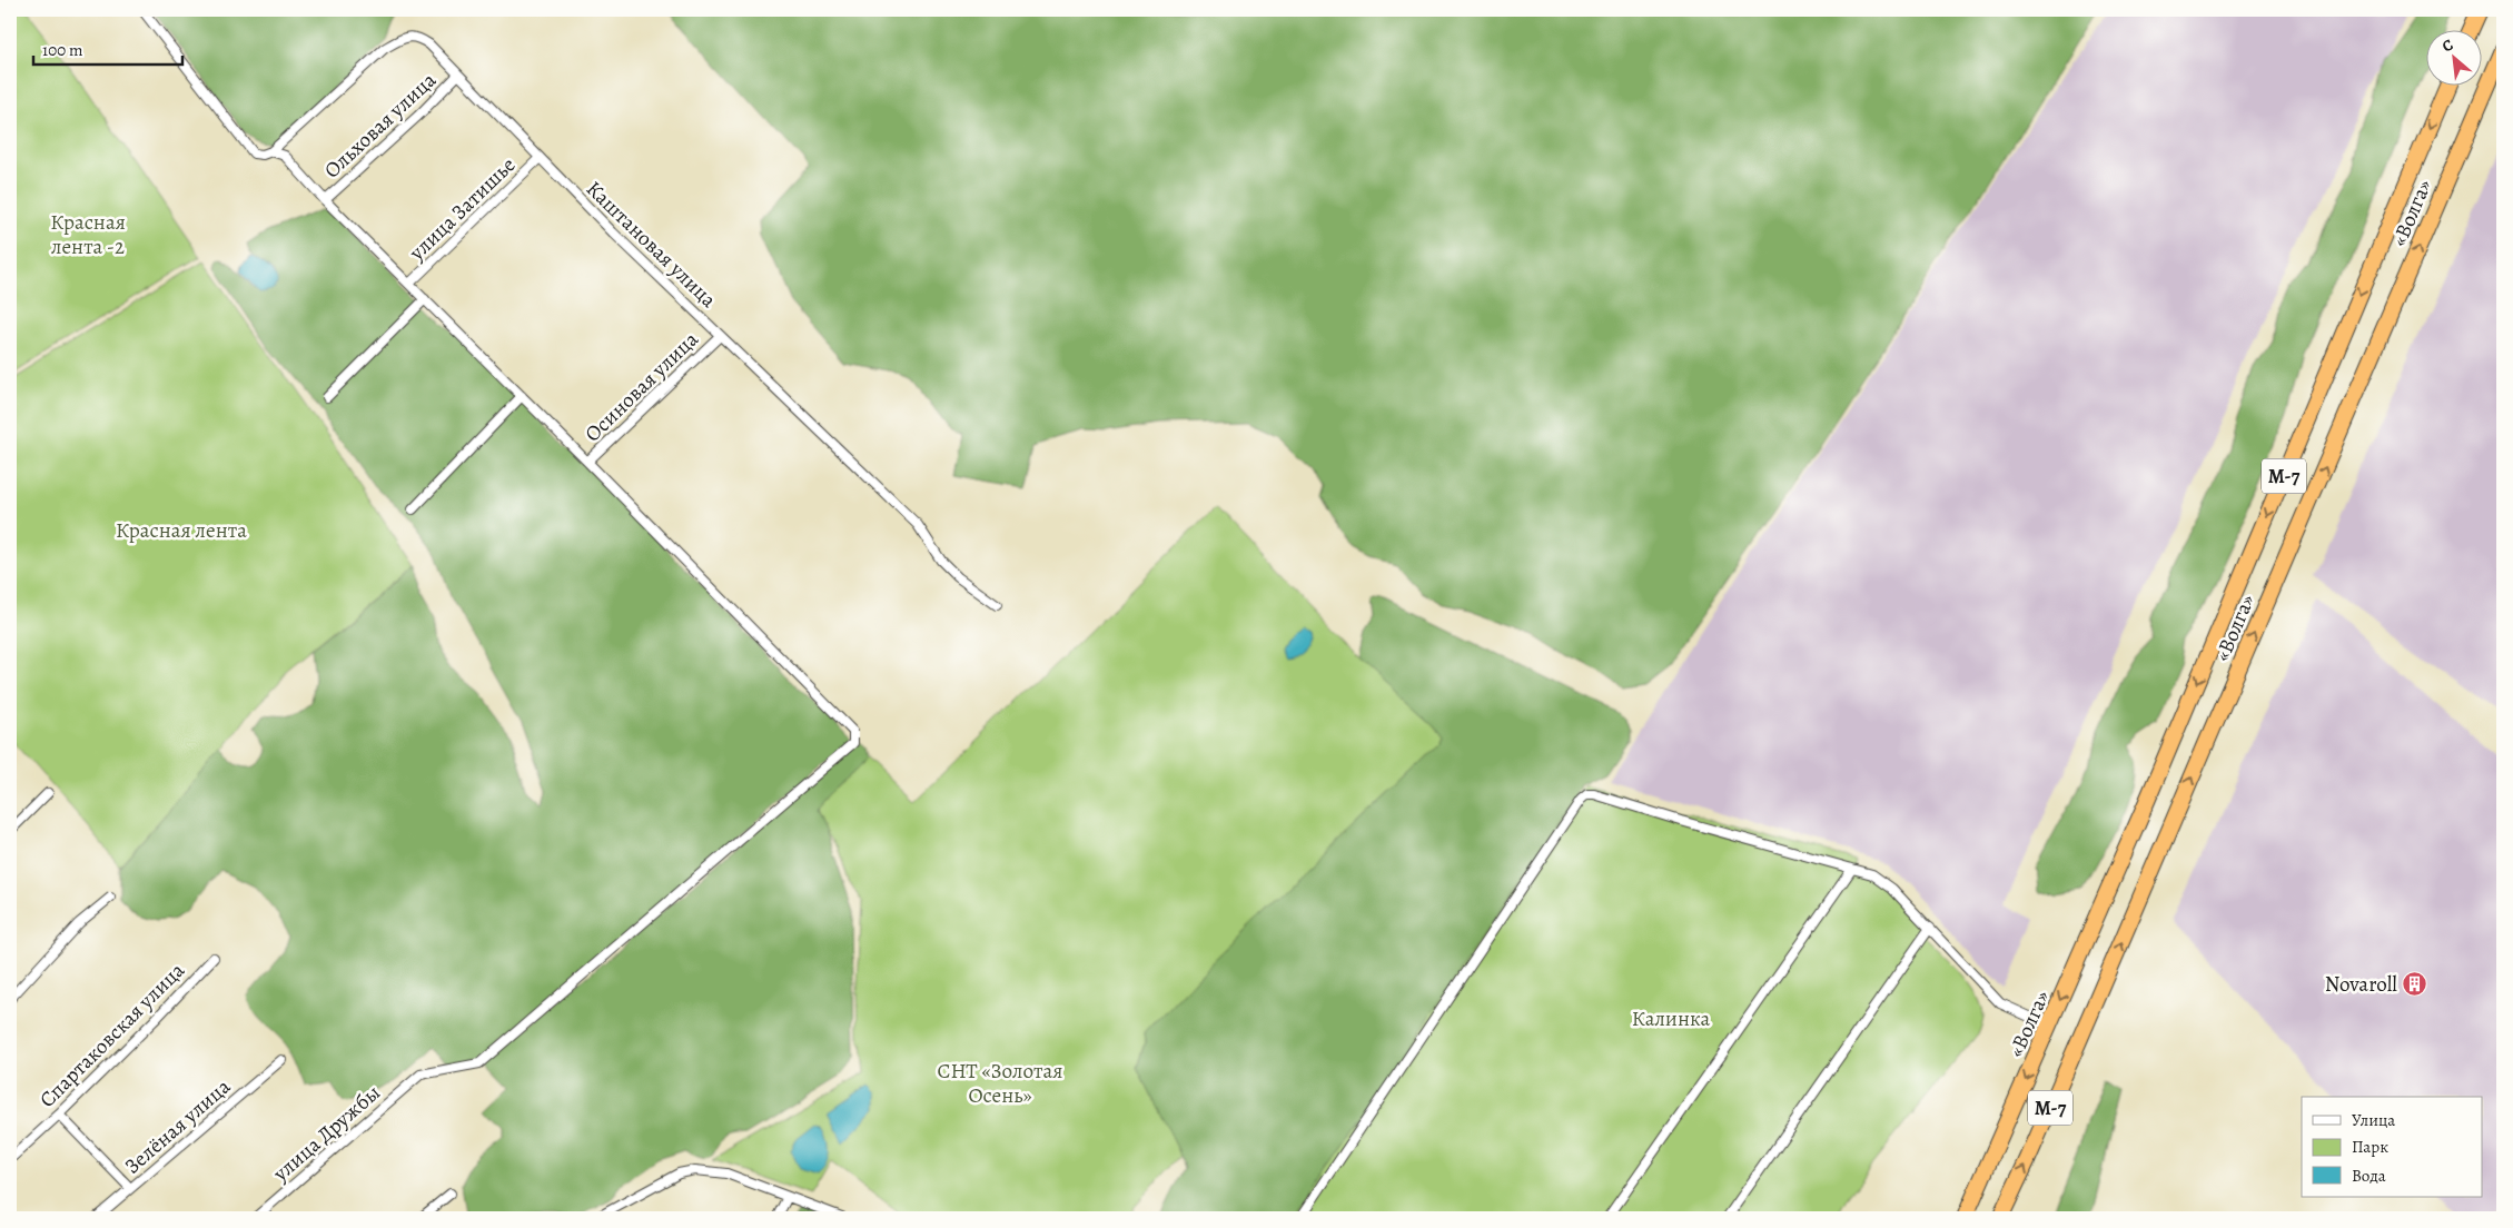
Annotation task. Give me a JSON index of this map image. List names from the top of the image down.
{
  "streets": {
    "highway": ["«Волга»", "М-7"],
    "street": [
      "Ольховая улица",
      "улица Затишье",
      "Каштановая улица",
      "Осиновая улица",
      "Спартаковская улица",
      "Зелёная улица",
      "улица Дружбы"
    ]
  },
  "crossings": [
    ["Ольховая улица", "Каштановая улица"],
    ["улица Затишье", "Каштановая улица"],
    ["Каштановая улица", "Осиновая улица"],
    ["Осиновая улица", "улица Дружбы"]
  ],
  "parks": [
    "Красная лента -2",
    "Красная лента",
    "Калинка",
    "СНТ «Золотая Осень»"
  ],
  "places": {
    "building": ["Novaroll"]
  },
  "legend": ["Улица", "Парк", "Вода"],
  "scale_bar": "100 m",
  "north": "top left"
}
